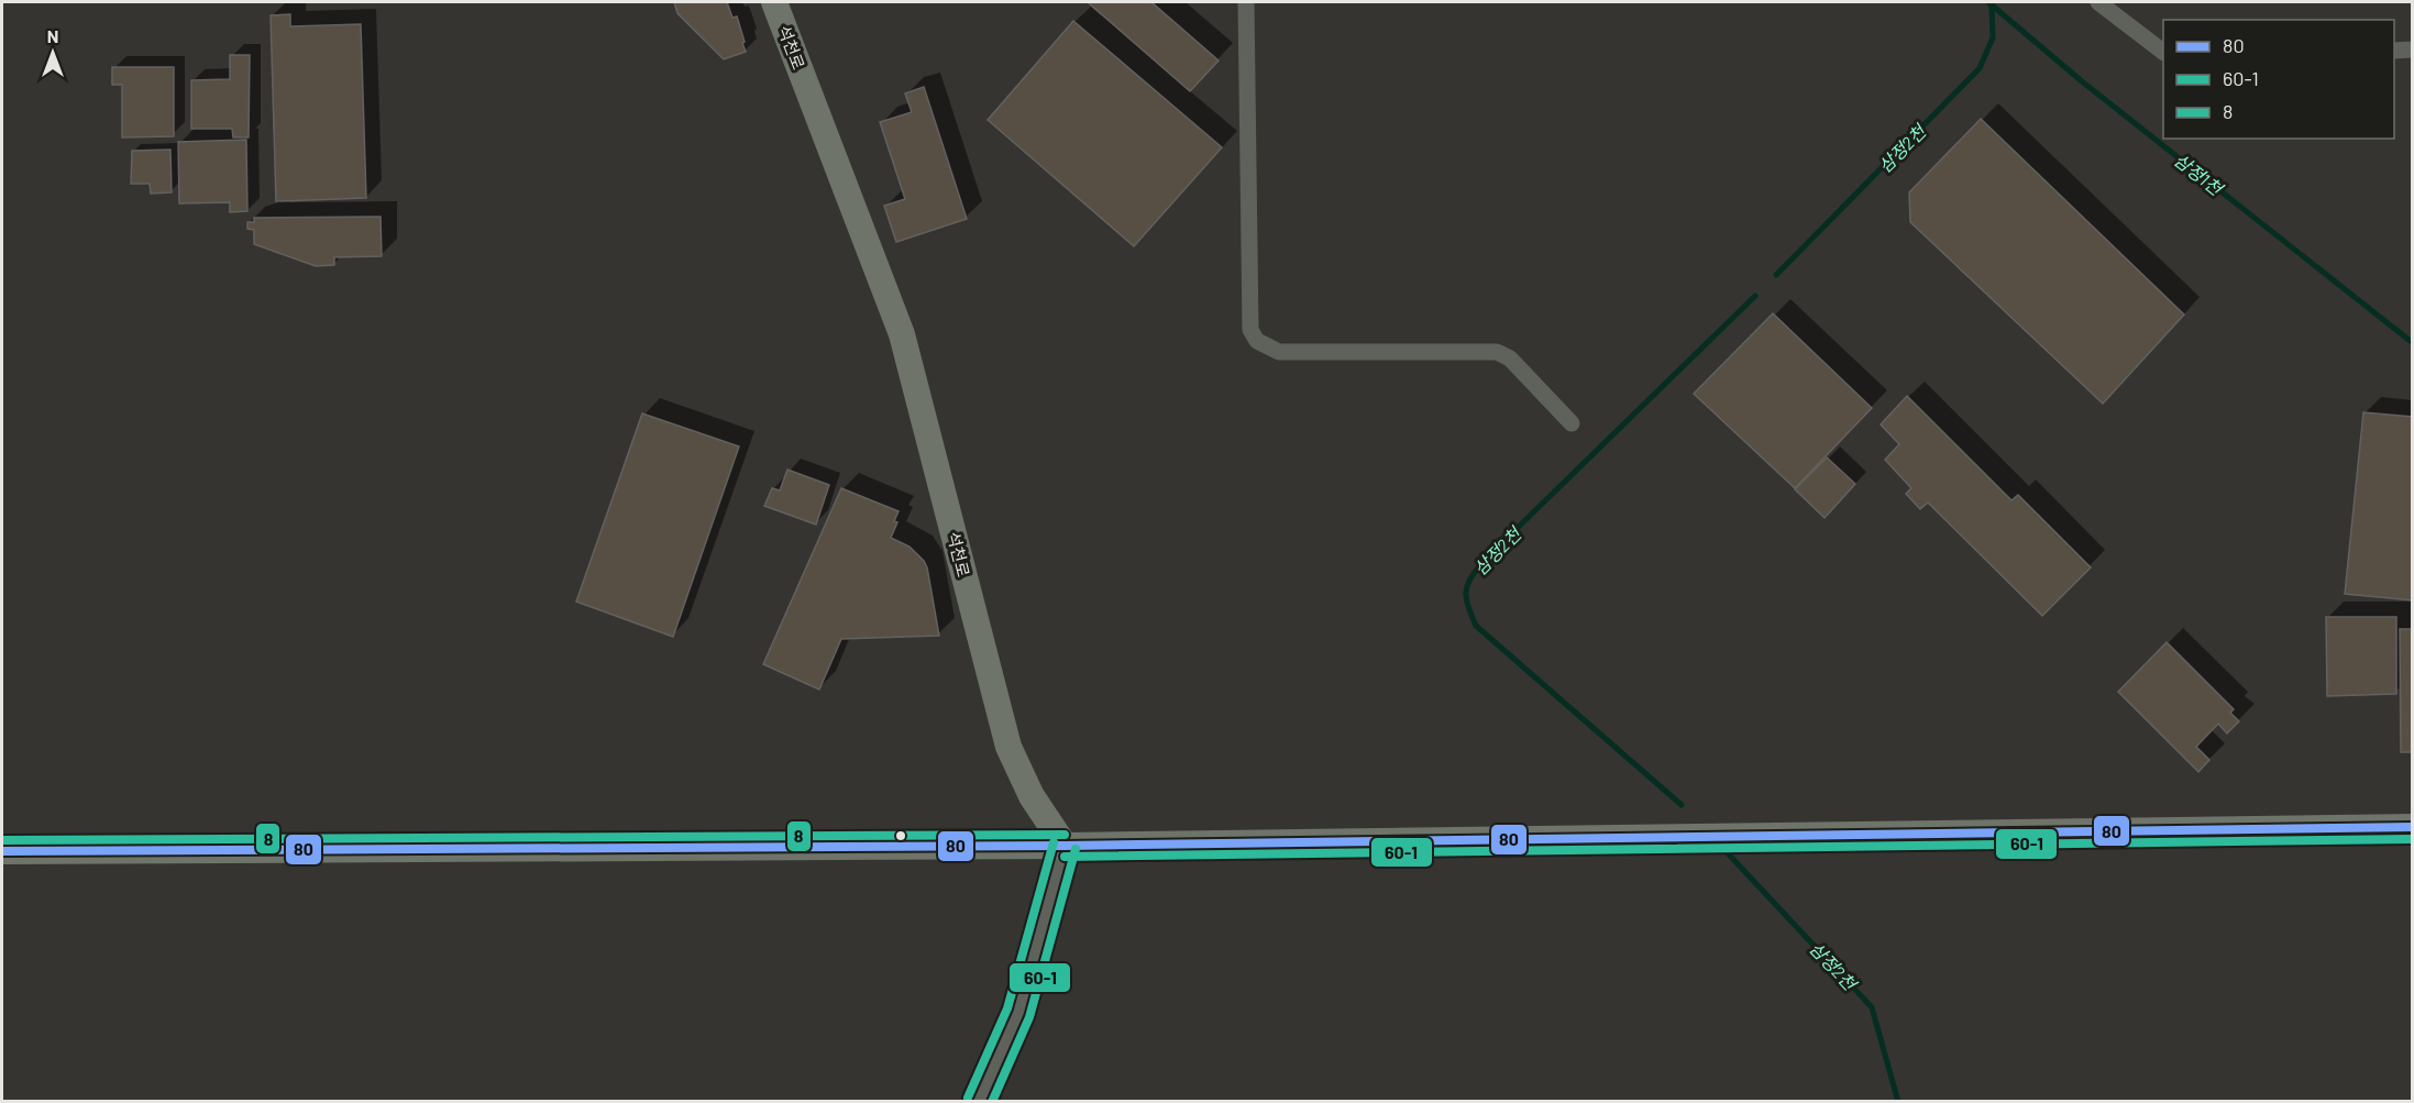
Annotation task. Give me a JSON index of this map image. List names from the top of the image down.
{
  "streets": {
    "main road": ["석천로"]
  },
  "water": ["삼정2천", "삼정1천"],
  "lines": ["transit line 80", "transit line 8", "transit line 60-1"],
  "legend": ["80", "60-1", "8"],
  "north": "top"
}
